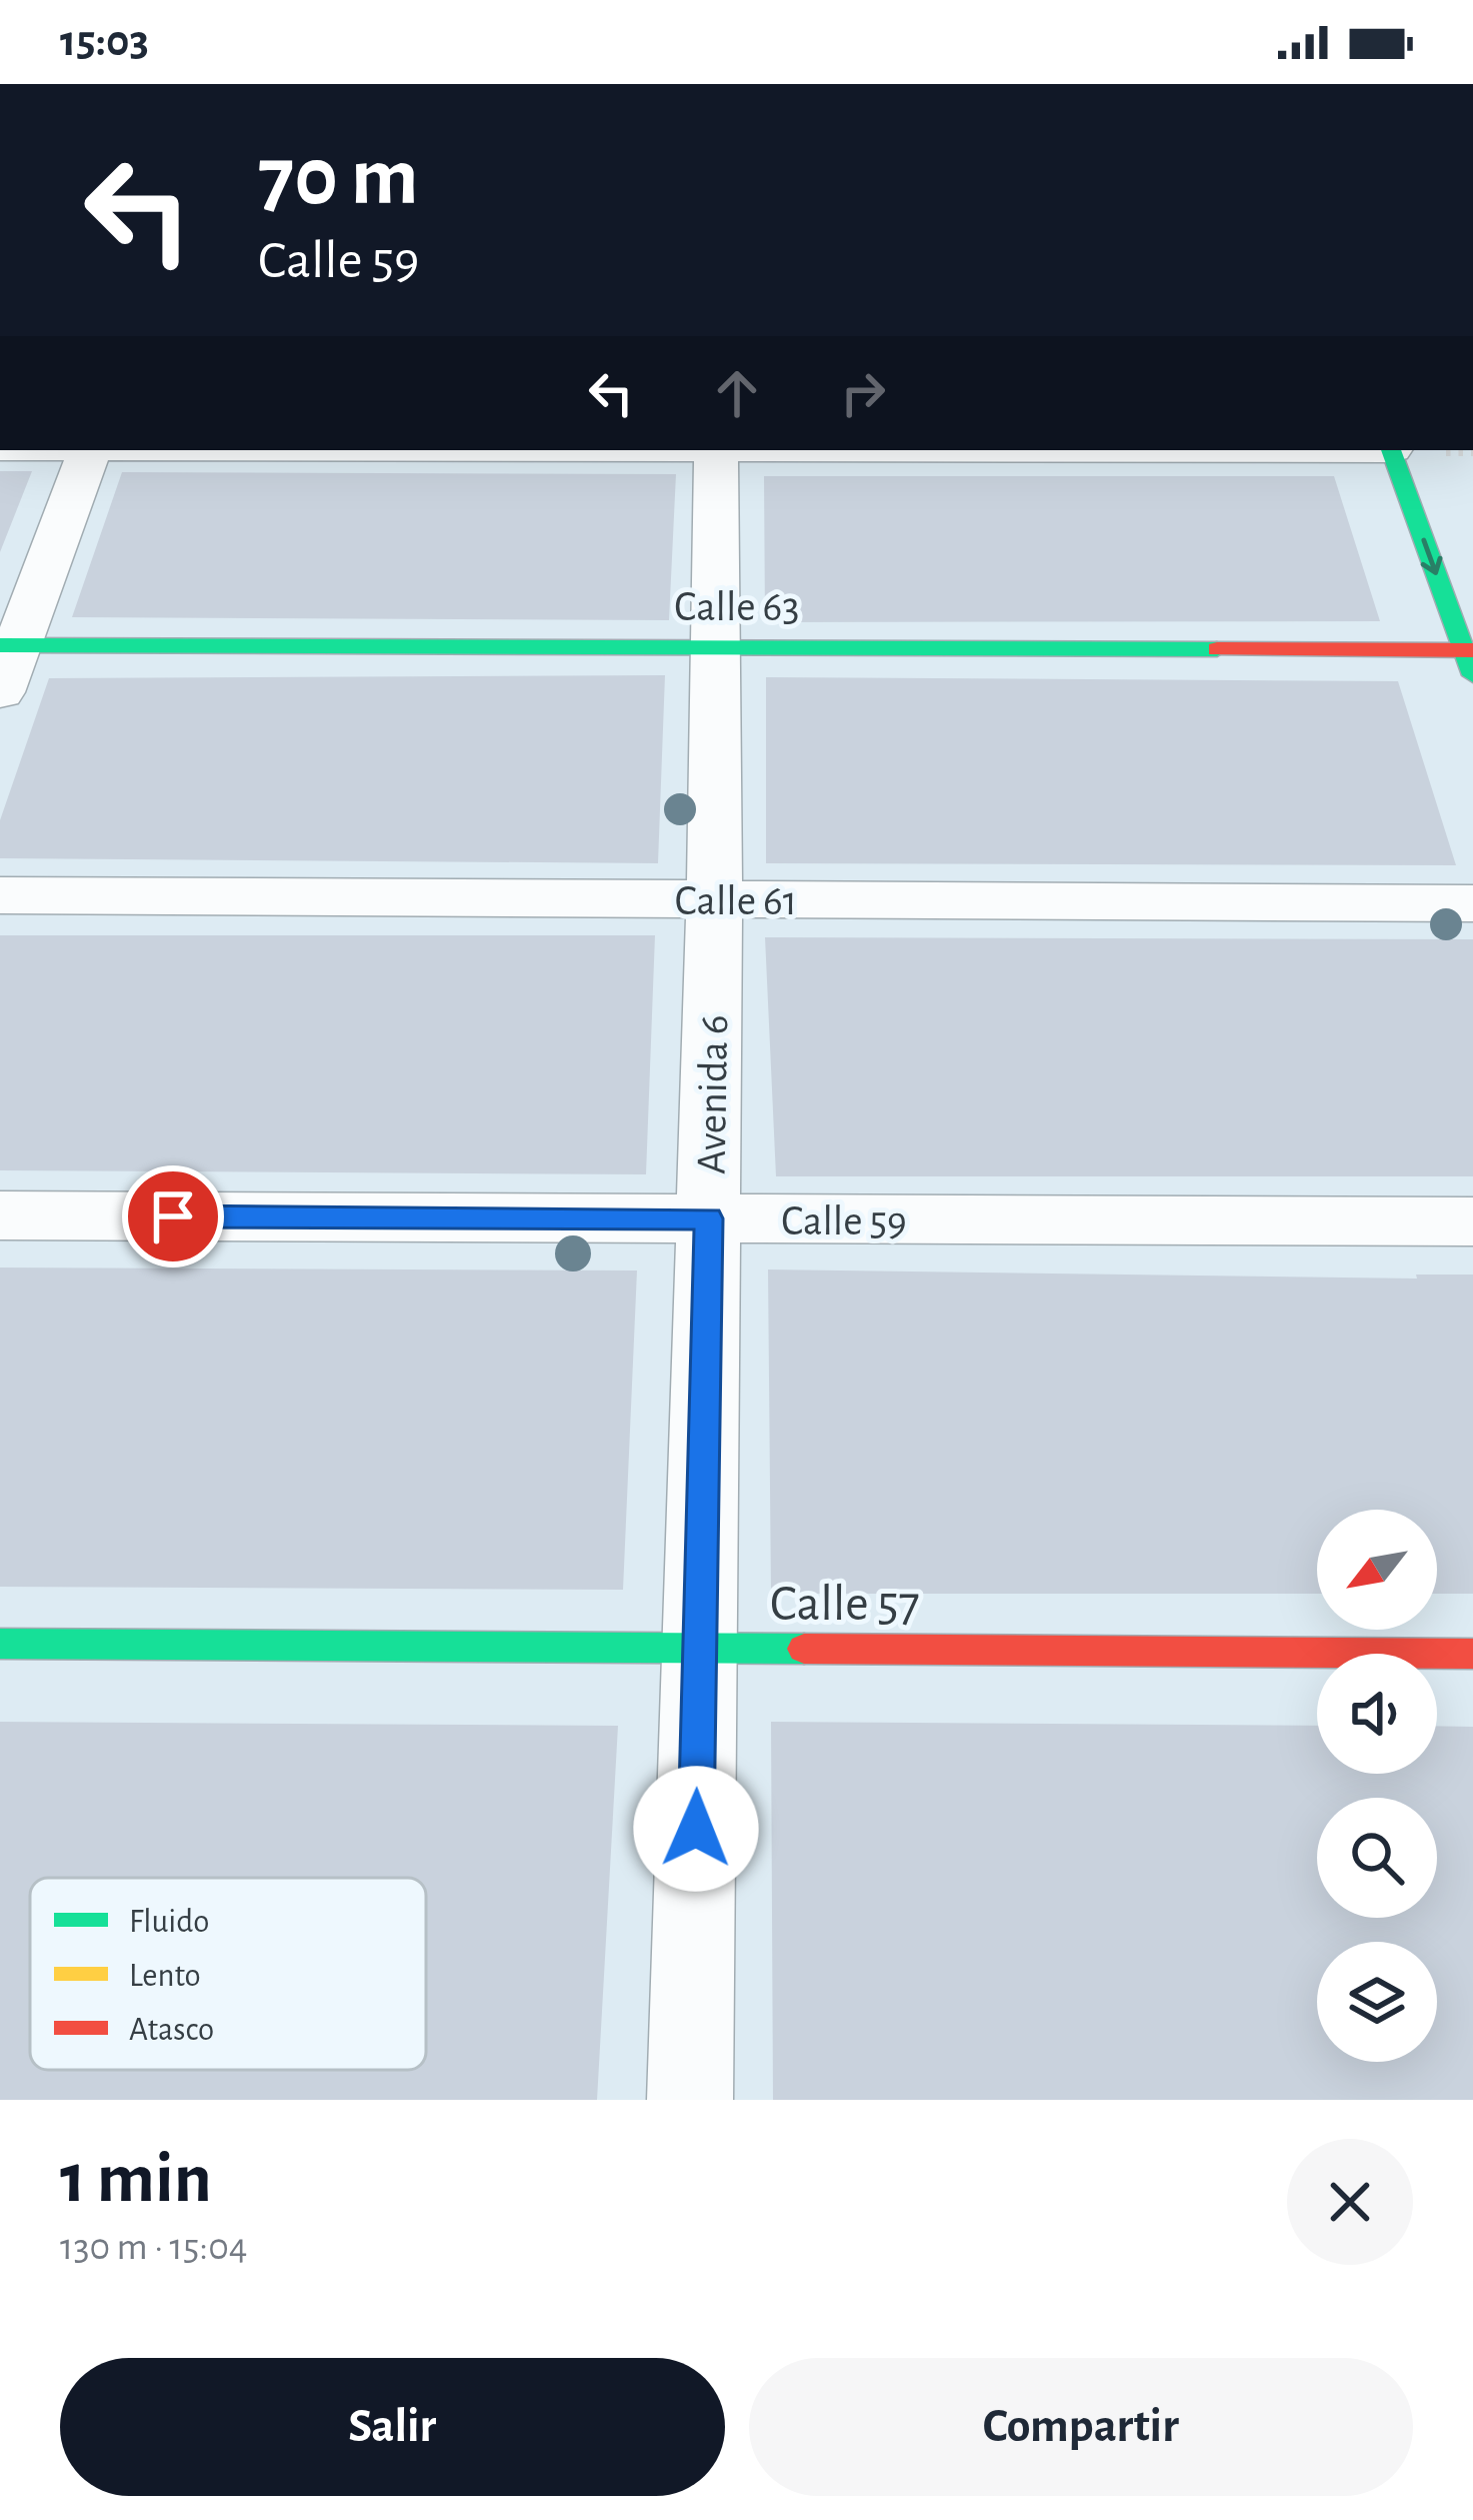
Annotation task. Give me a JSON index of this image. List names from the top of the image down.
{
  "streets": {
    "street": [
      "Calle 63",
      "Calle 61",
      "Avenida 6",
      "Calle 59",
      "Calle 57"
    ]
  },
  "crossings": [
    ["Calle 63", "Avenida 6"],
    ["Calle 61", "Avenida 6"],
    ["Avenida 6", "Calle 59"],
    ["Avenida 6", "Calle 57"]
  ],
  "legend": ["Fluido", "Lento", "Atasco"],
  "north": "bottom left",
  "page": {
    "status": "15:03",
    "turn": ["70 m", "Calle 59"],
    "heading": ["1 min", "130 m · 15:04"],
    "buttons": ["Salir", "Compartir"]
  }
}
